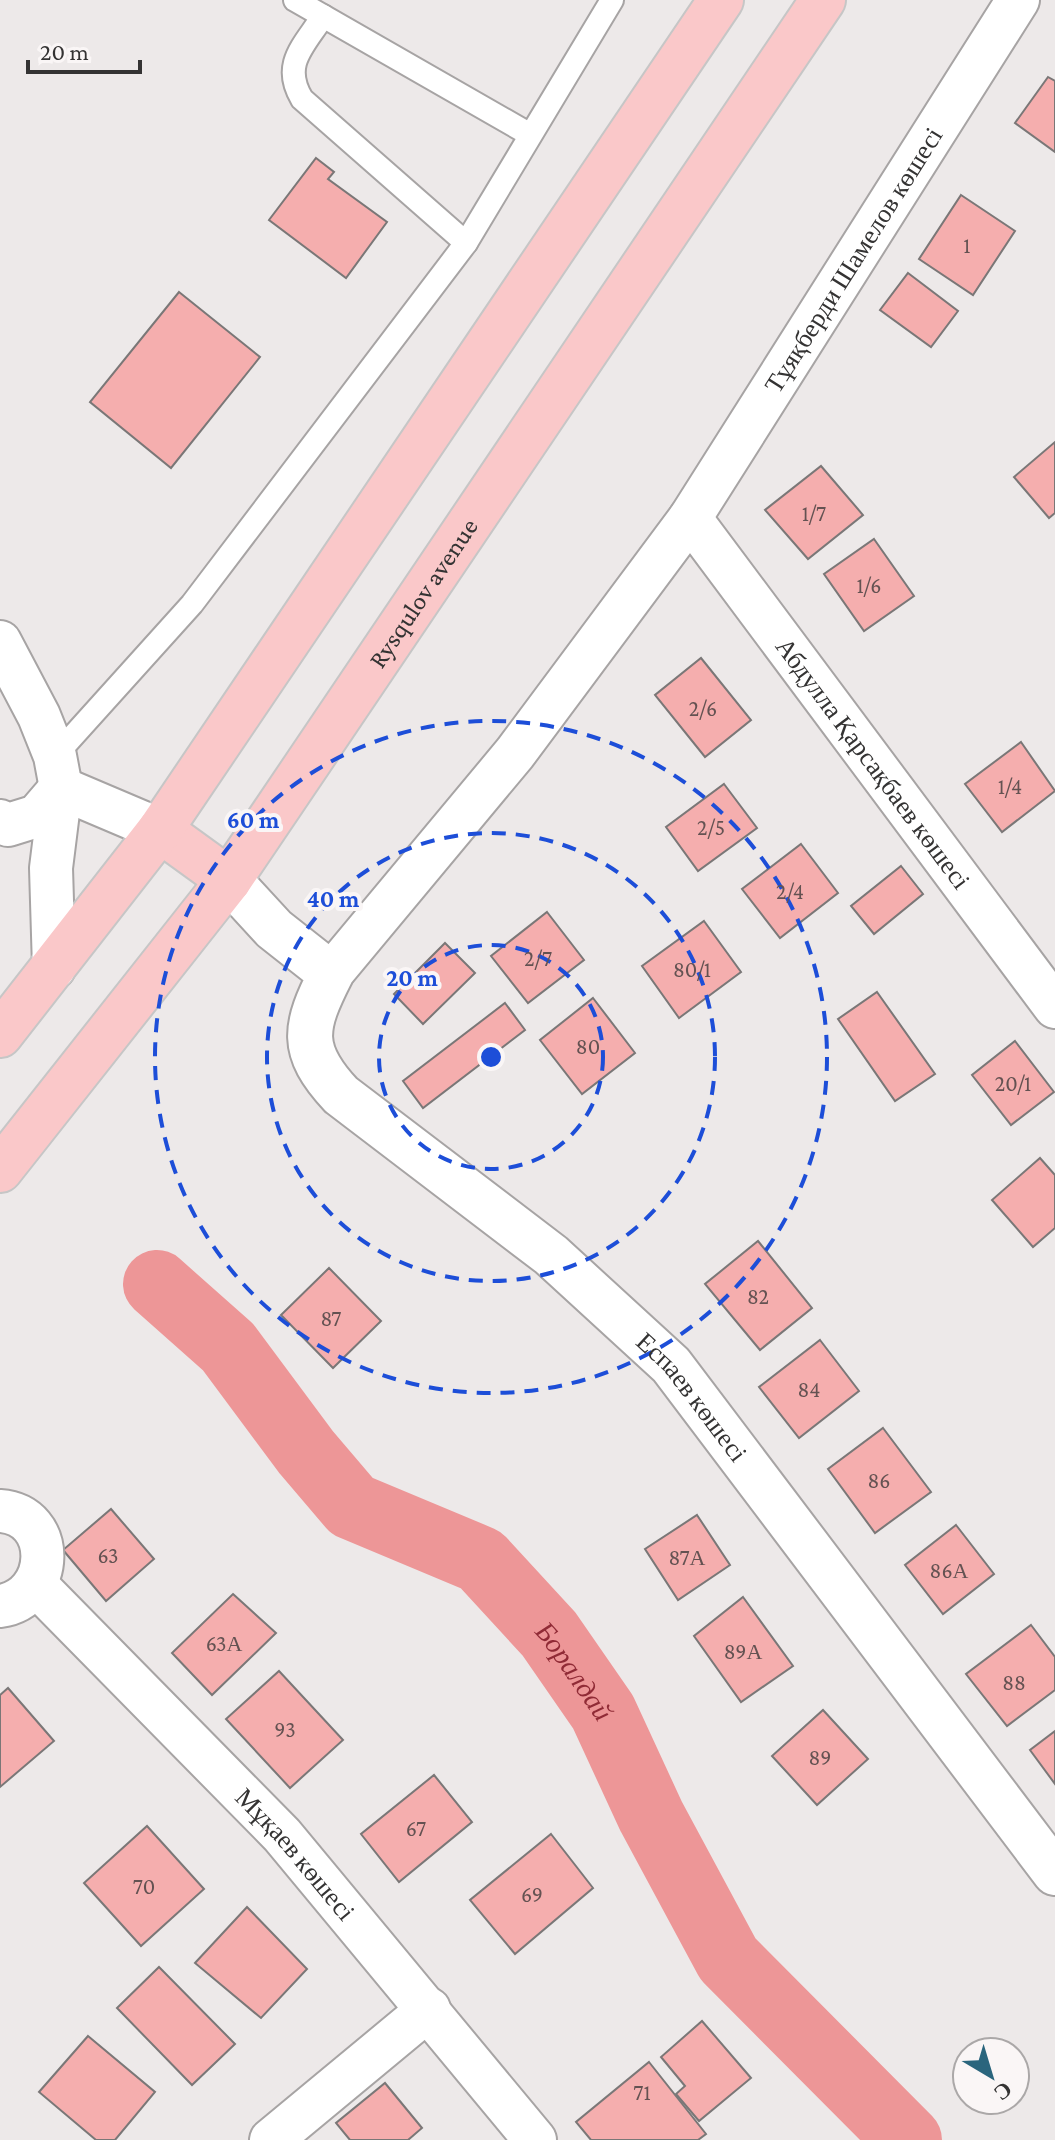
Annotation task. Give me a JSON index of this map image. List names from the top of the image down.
{
  "streets": {
    "main road": ["Rysqulov avenue"],
    "street": [
      "Тұяқберди Шамелов көшесі",
      "Абдулла Қарсақбаев көшесі",
      "Еспаев көшесі",
      "Мұқаев көшесі"
    ]
  },
  "crossings": [
    ["Тұяқберди Шамелов көшесі", "Абдулла Қарсақбаев көшесі"],
    ["Тұяқберди Шамелов көшесі", "Еспаев көшесі"]
  ],
  "water": ["Боралдай"],
  "house_numbers": [
    "1",
    "1/7",
    "1/6",
    "2/6",
    "1/4",
    "2/5",
    "2/4",
    "2/7",
    "80/1",
    "80",
    "20/1",
    "82",
    "87",
    "84",
    "86",
    "63",
    "87А",
    "86А",
    "63А",
    "89А",
    "88",
    "93",
    "89",
    "67",
    "70",
    "69",
    "71"
  ],
  "scale_bar": "20 m",
  "north": "bottom right",
  "rings": ["60 m", "40 m", "20 m"]
}
